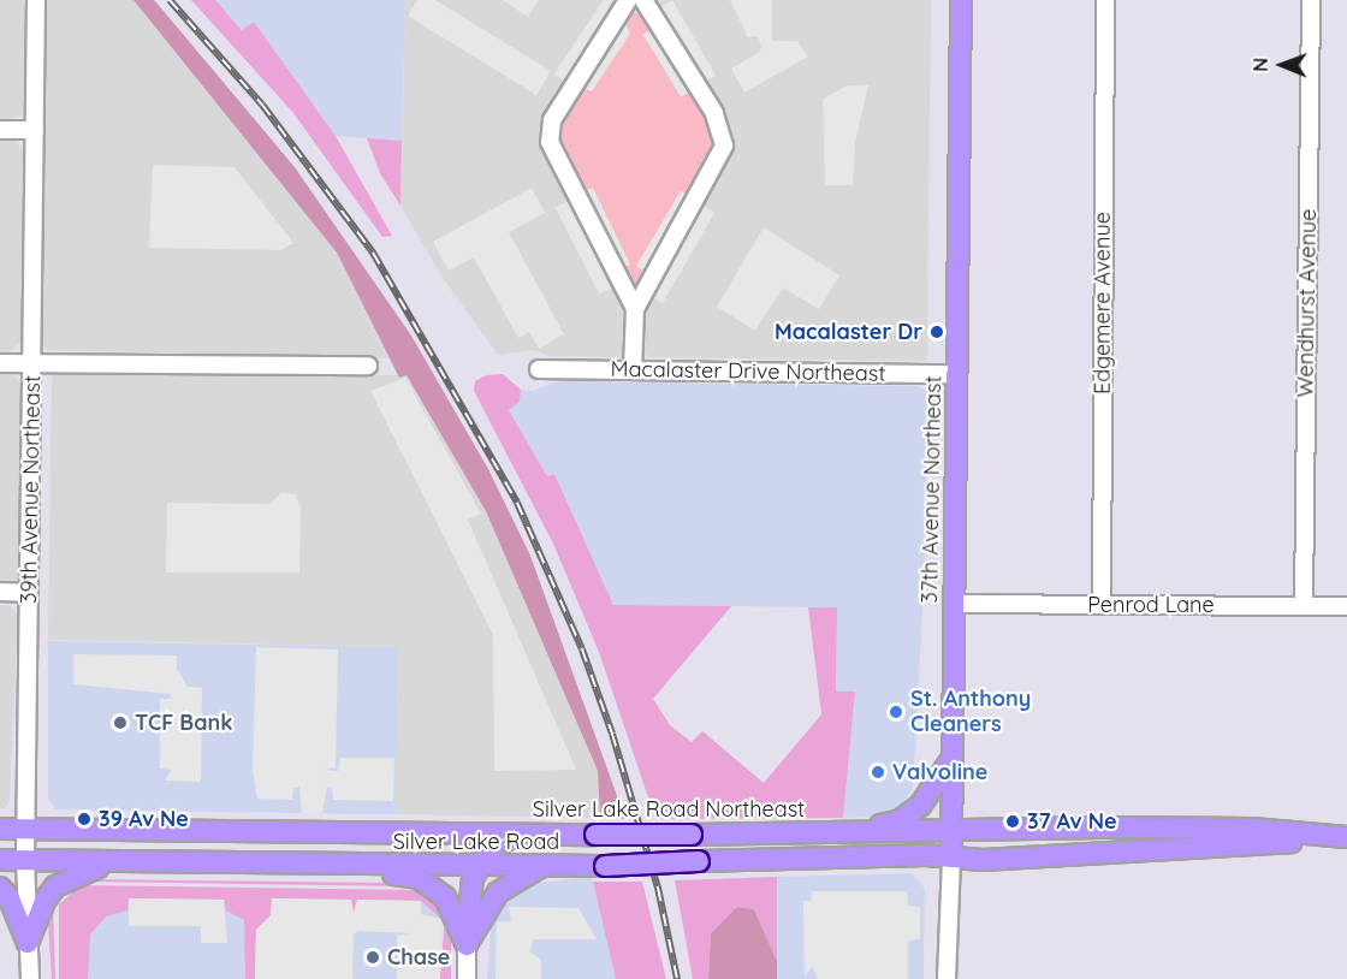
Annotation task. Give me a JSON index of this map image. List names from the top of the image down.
{
  "streets": {
    "main road": ["37th Avenue Northeast", "Silver Lake Road Northeast", "Silver Lake Road"],
    "street": [
      "Edgemere Avenue",
      "Wendhurst Avenue",
      "Macalaster Drive Northeast",
      "39th Avenue Northeast",
      "Penrod Lane"
    ]
  },
  "crossings": [
    ["Edgemere Avenue", "Penrod Lane"],
    ["Wendhurst Avenue", "Penrod Lane"],
    ["Macalaster Drive Northeast", "37th Avenue Northeast"],
    ["39th Avenue Northeast", "Silver Lake Road Northeast"],
    ["39th Avenue Northeast", "Silver Lake Road"],
    ["37th Avenue Northeast", "Penrod Lane"],
    ["37th Avenue Northeast", "Silver Lake Road Northeast"],
    ["37th Avenue Northeast", "Silver Lake Road"],
    ["Silver Lake Road Northeast", "Silver Lake Road"]
  ],
  "places": [
    "Macalaster Dr",
    "St. Anthony Cleaners",
    "TCF Bank",
    "Valvoline",
    "39 Av Ne",
    "37 Av Ne",
    "Chase"
  ],
  "north": "left"
}
